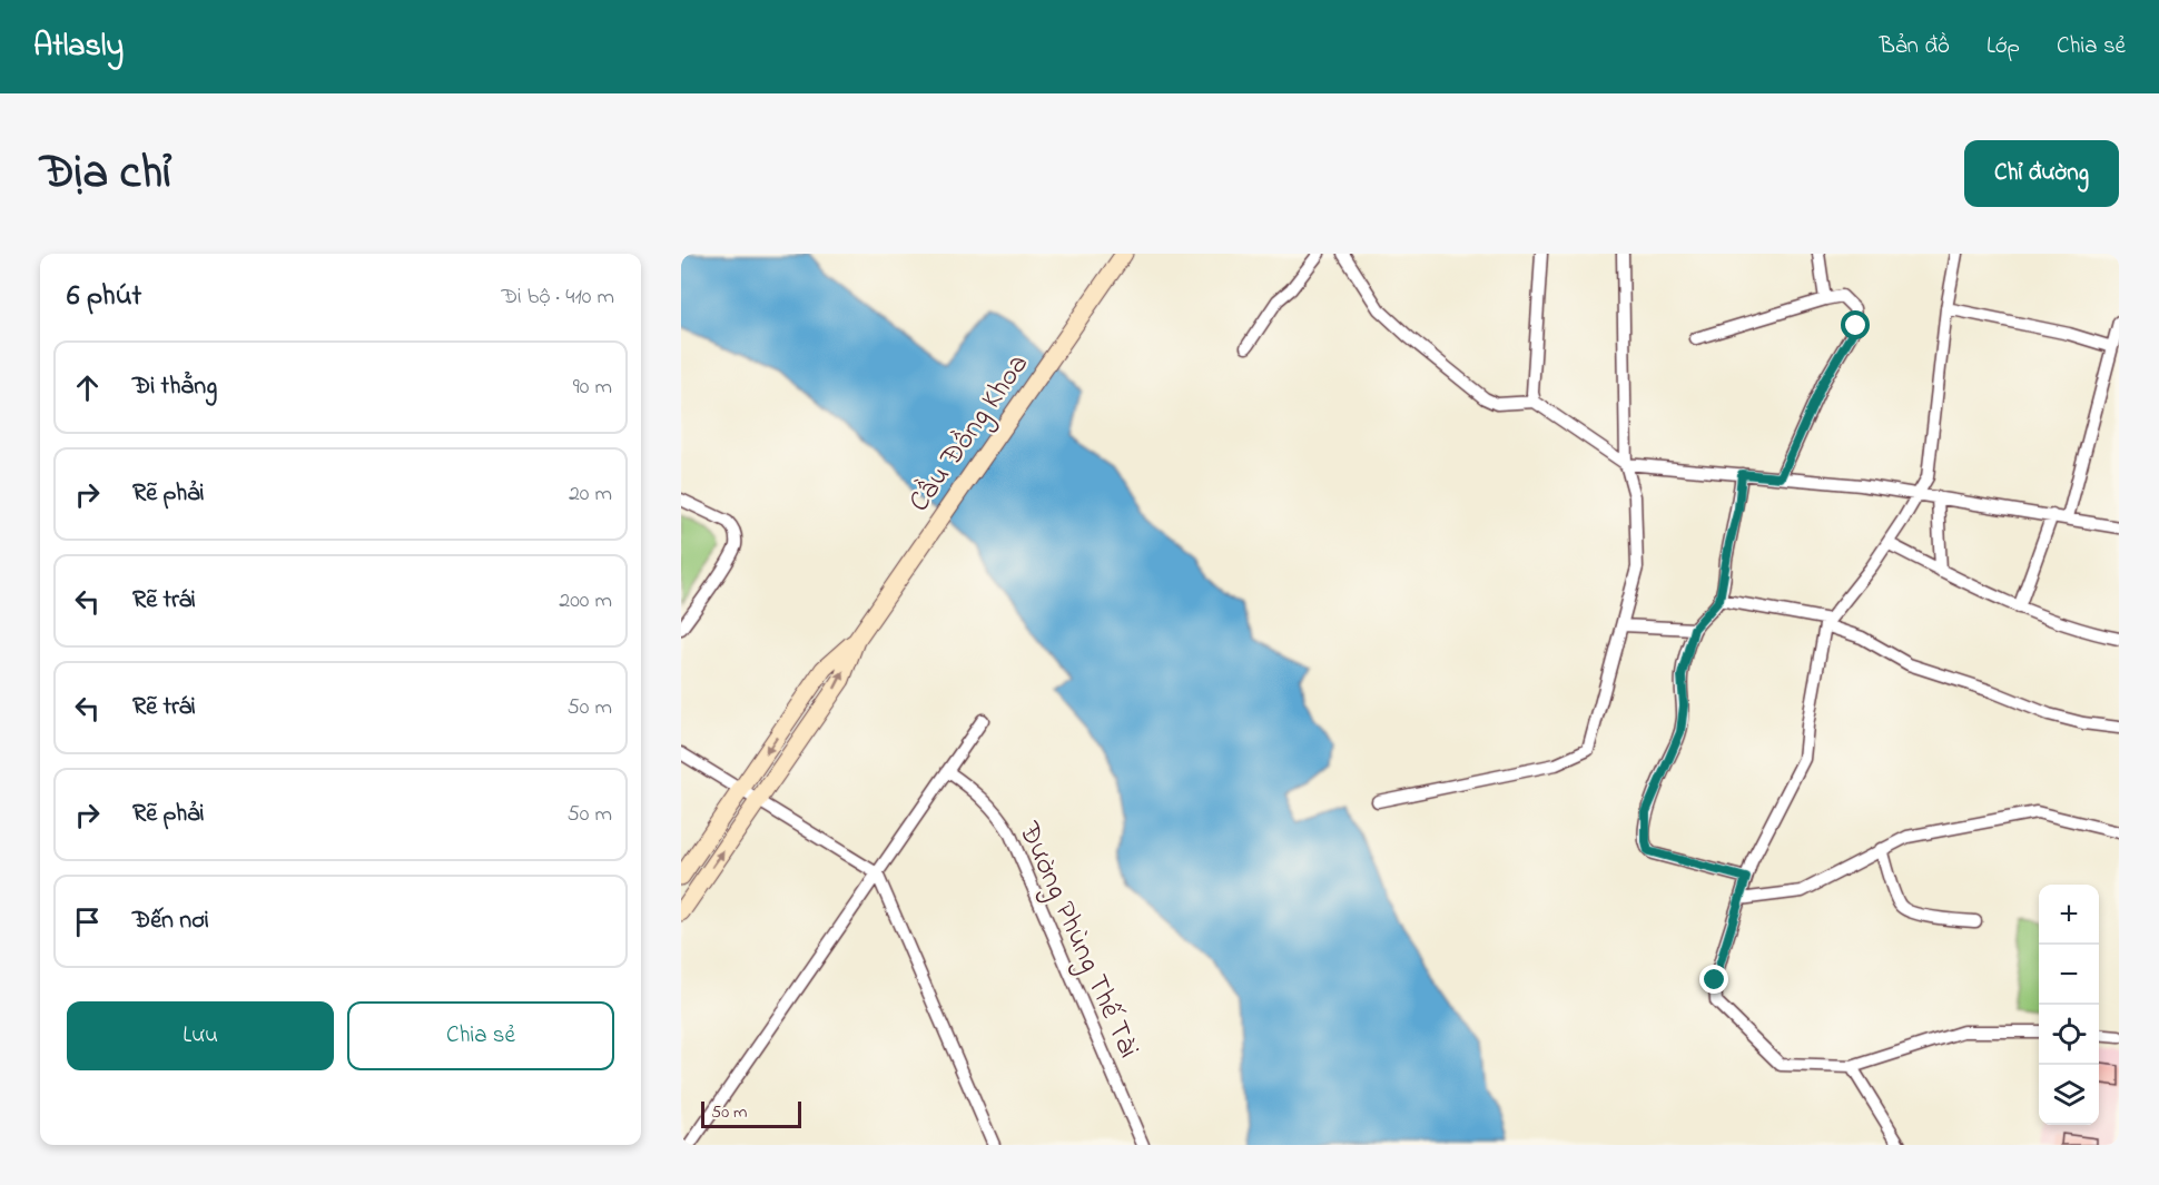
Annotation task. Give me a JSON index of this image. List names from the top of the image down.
{
  "streets": {
    "main road": ["Cầu Đồng Khoa"],
    "street": ["Đường Phùng Thế Tài"]
  },
  "scale_bar": "50 m",
  "page": {
    "header": "Atlasly",
    "nav": ["Bản đồ", "Lớp", "Chia sẻ"],
    "title": "Địa chỉ",
    "buttons": [
      "Chỉ đường",
      ["Lưu", "Chia sẻ"]
    ],
    "heading": ["6 phút", "Đi bộ · 410 m"],
    "list": [
      ["Đi thẳng", "90 m"],
      ["Rẽ phải", "20 m"],
      ["Rẽ trái", "200 m"],
      ["Rẽ trái", "50 m"],
      ["Rẽ phải", "50 m"],
      "Đến nơi"
    ],
    "map_buttons": ["+", "−"],
    "scale": "50 m"
  }
}
